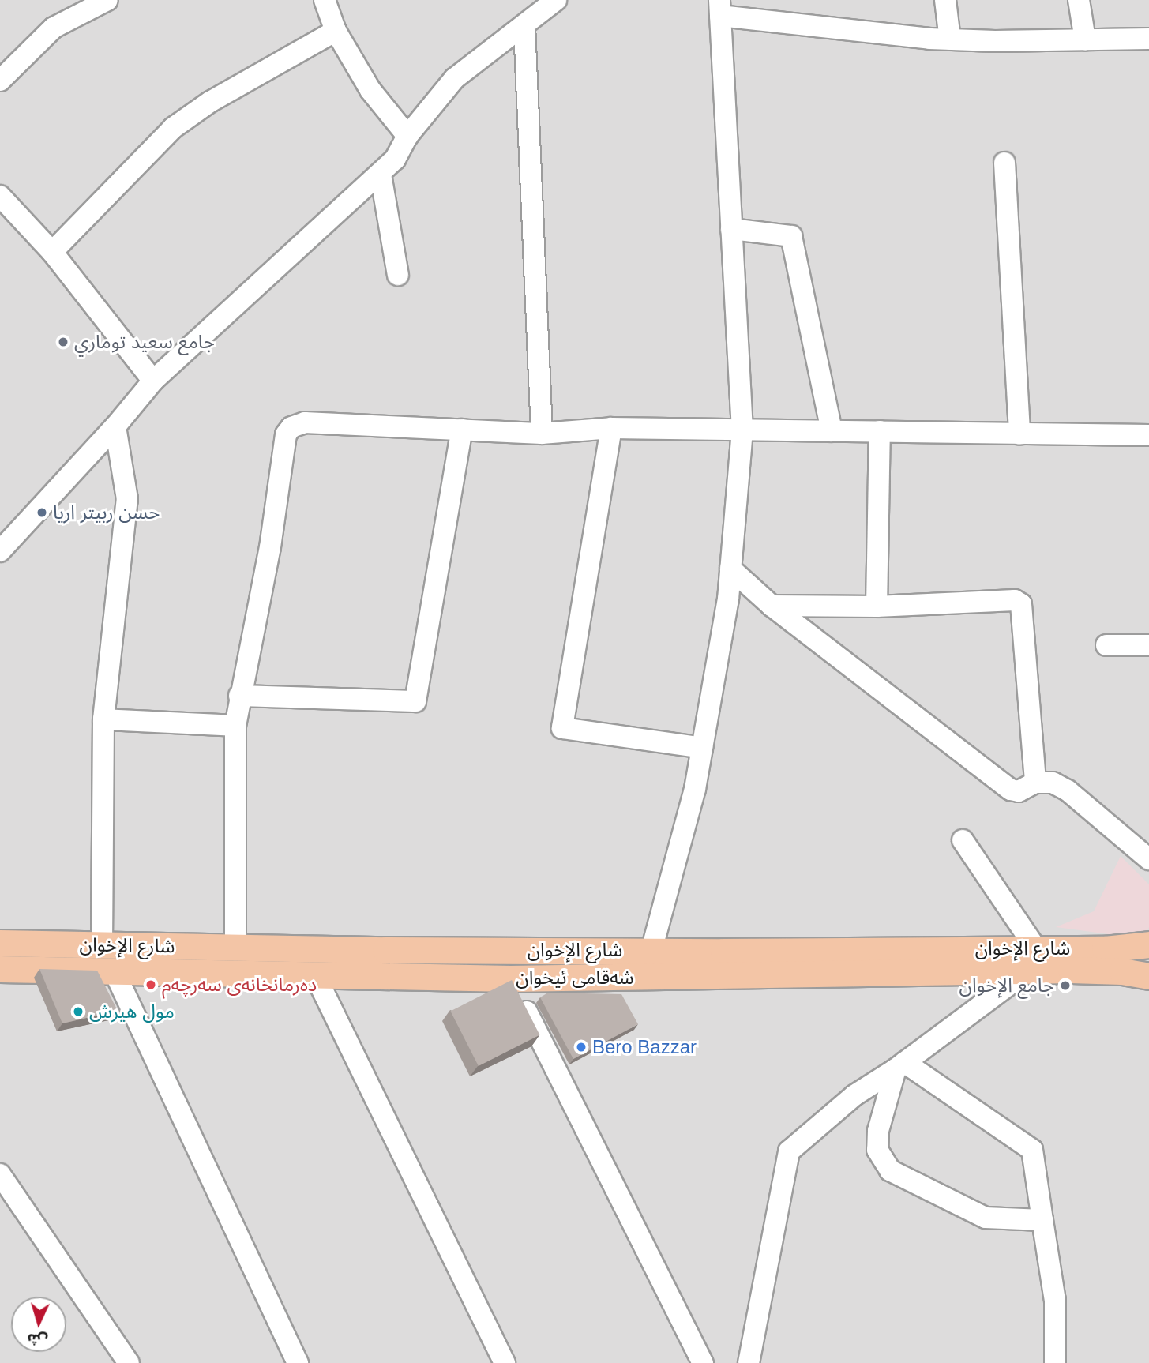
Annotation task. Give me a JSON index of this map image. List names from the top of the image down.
{
  "streets": {
    "main road": ["شارع الإخوان", "شەقامی ئیخوان"]
  },
  "crossings": [
    ["شارع الإخوان", "شەقامی ئیخوان"]
  ],
  "places": [
    "جامع سعيد توماري",
    "حسن ربيتر اريا",
    "دەرمانخانەی سەرچەم",
    "جامع الإخوان",
    "مول هيرش",
    "Bero Bazzar"
  ],
  "north": "bottom"
}
